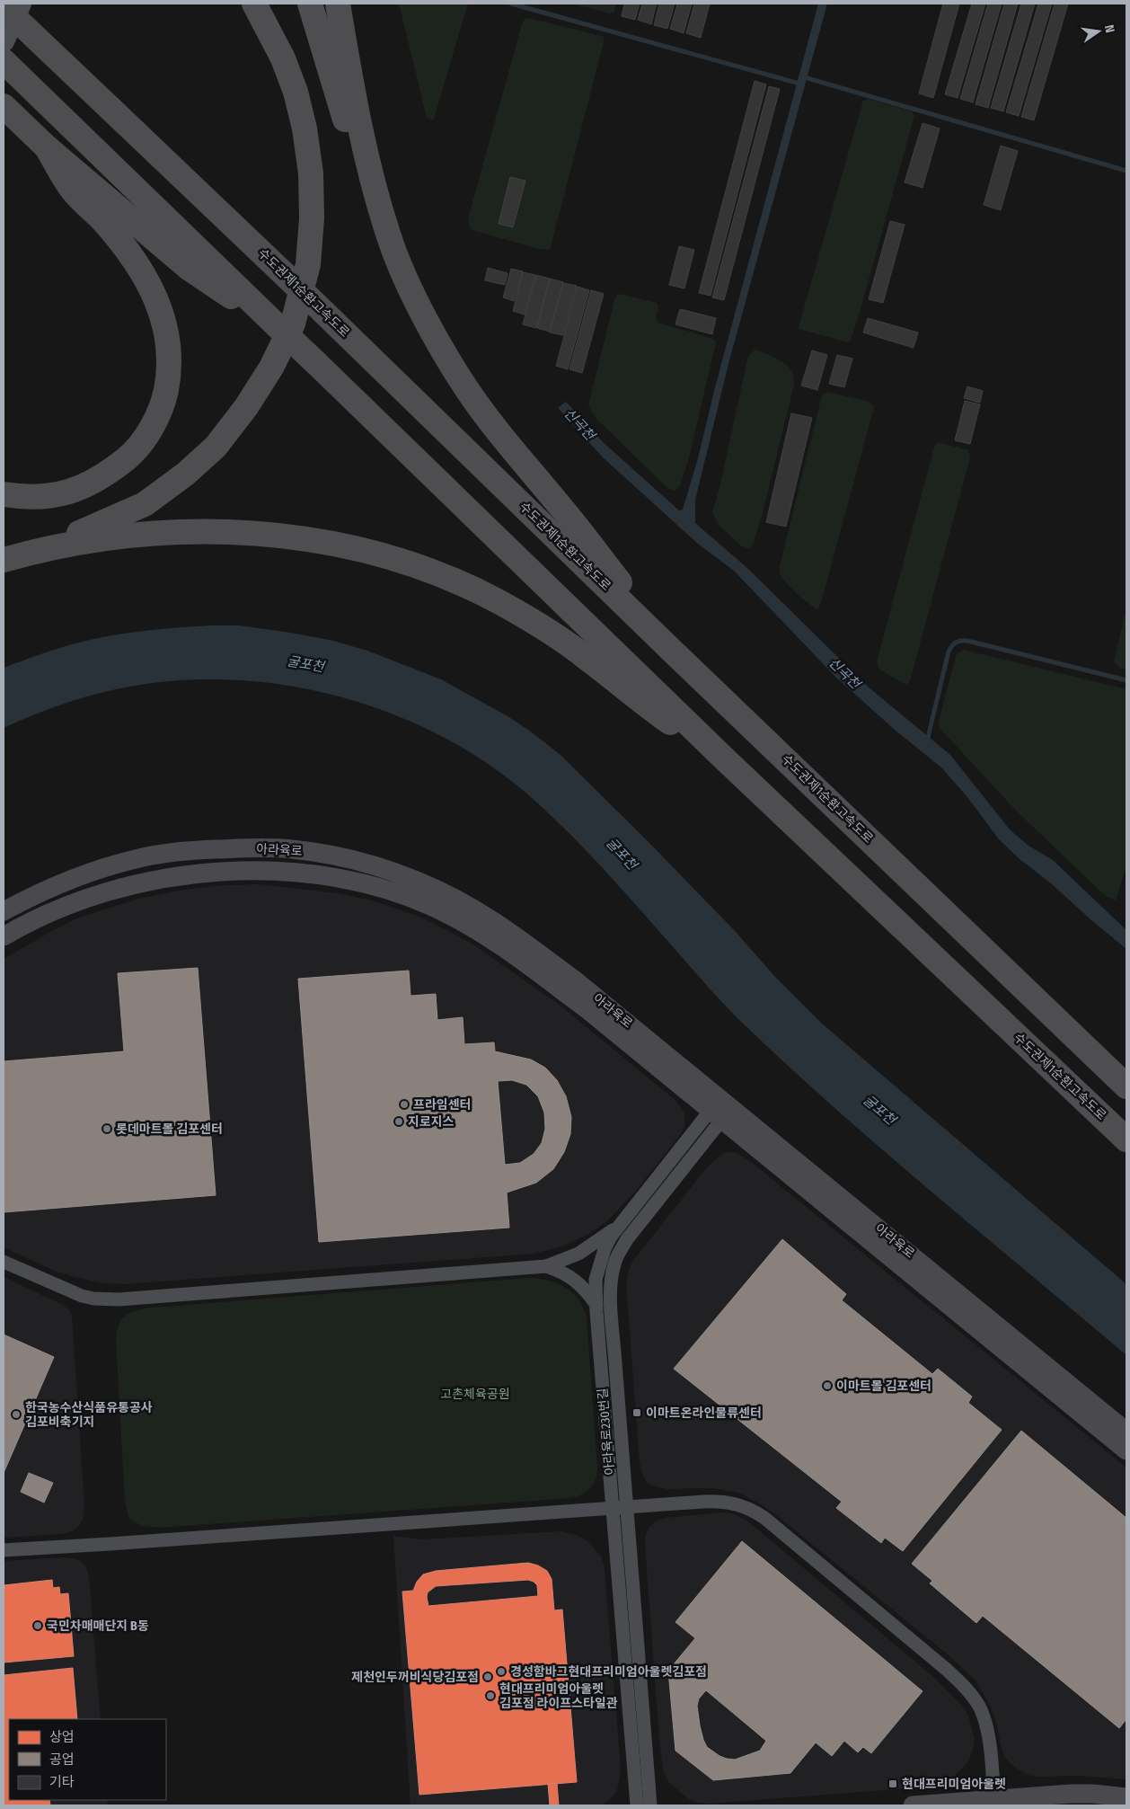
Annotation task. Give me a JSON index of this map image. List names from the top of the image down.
{
  "streets": {
    "highway": ["수도권제1순환고속도로"],
    "street": ["아라육로", "아라육로230번길"]
  },
  "crossings": [
    ["아라육로", "아라육로230번길"]
  ],
  "water": ["신곡천", "굴포천"],
  "parks": ["고촌체육공원"],
  "places": {
    "other": [
      "프라임센터",
      "지로지스",
      "롯데마트몰 김포센터",
      "이마트몰 김포센터",
      "한국농수산식품유통공사 김포비축기지",
      "국민차매매단지 B동",
      "경성함바그현대프리미엄아울렛김포점",
      "제천인두꺼비식당김포점",
      "현대프리미엄아울렛 김포점 라이프스타일관"
    ],
    "transit": ["이마트온라인물류센터", "현대프리미엄아울렛"]
  },
  "legend": ["상업", "공업", "기타"],
  "north": "right"
}
